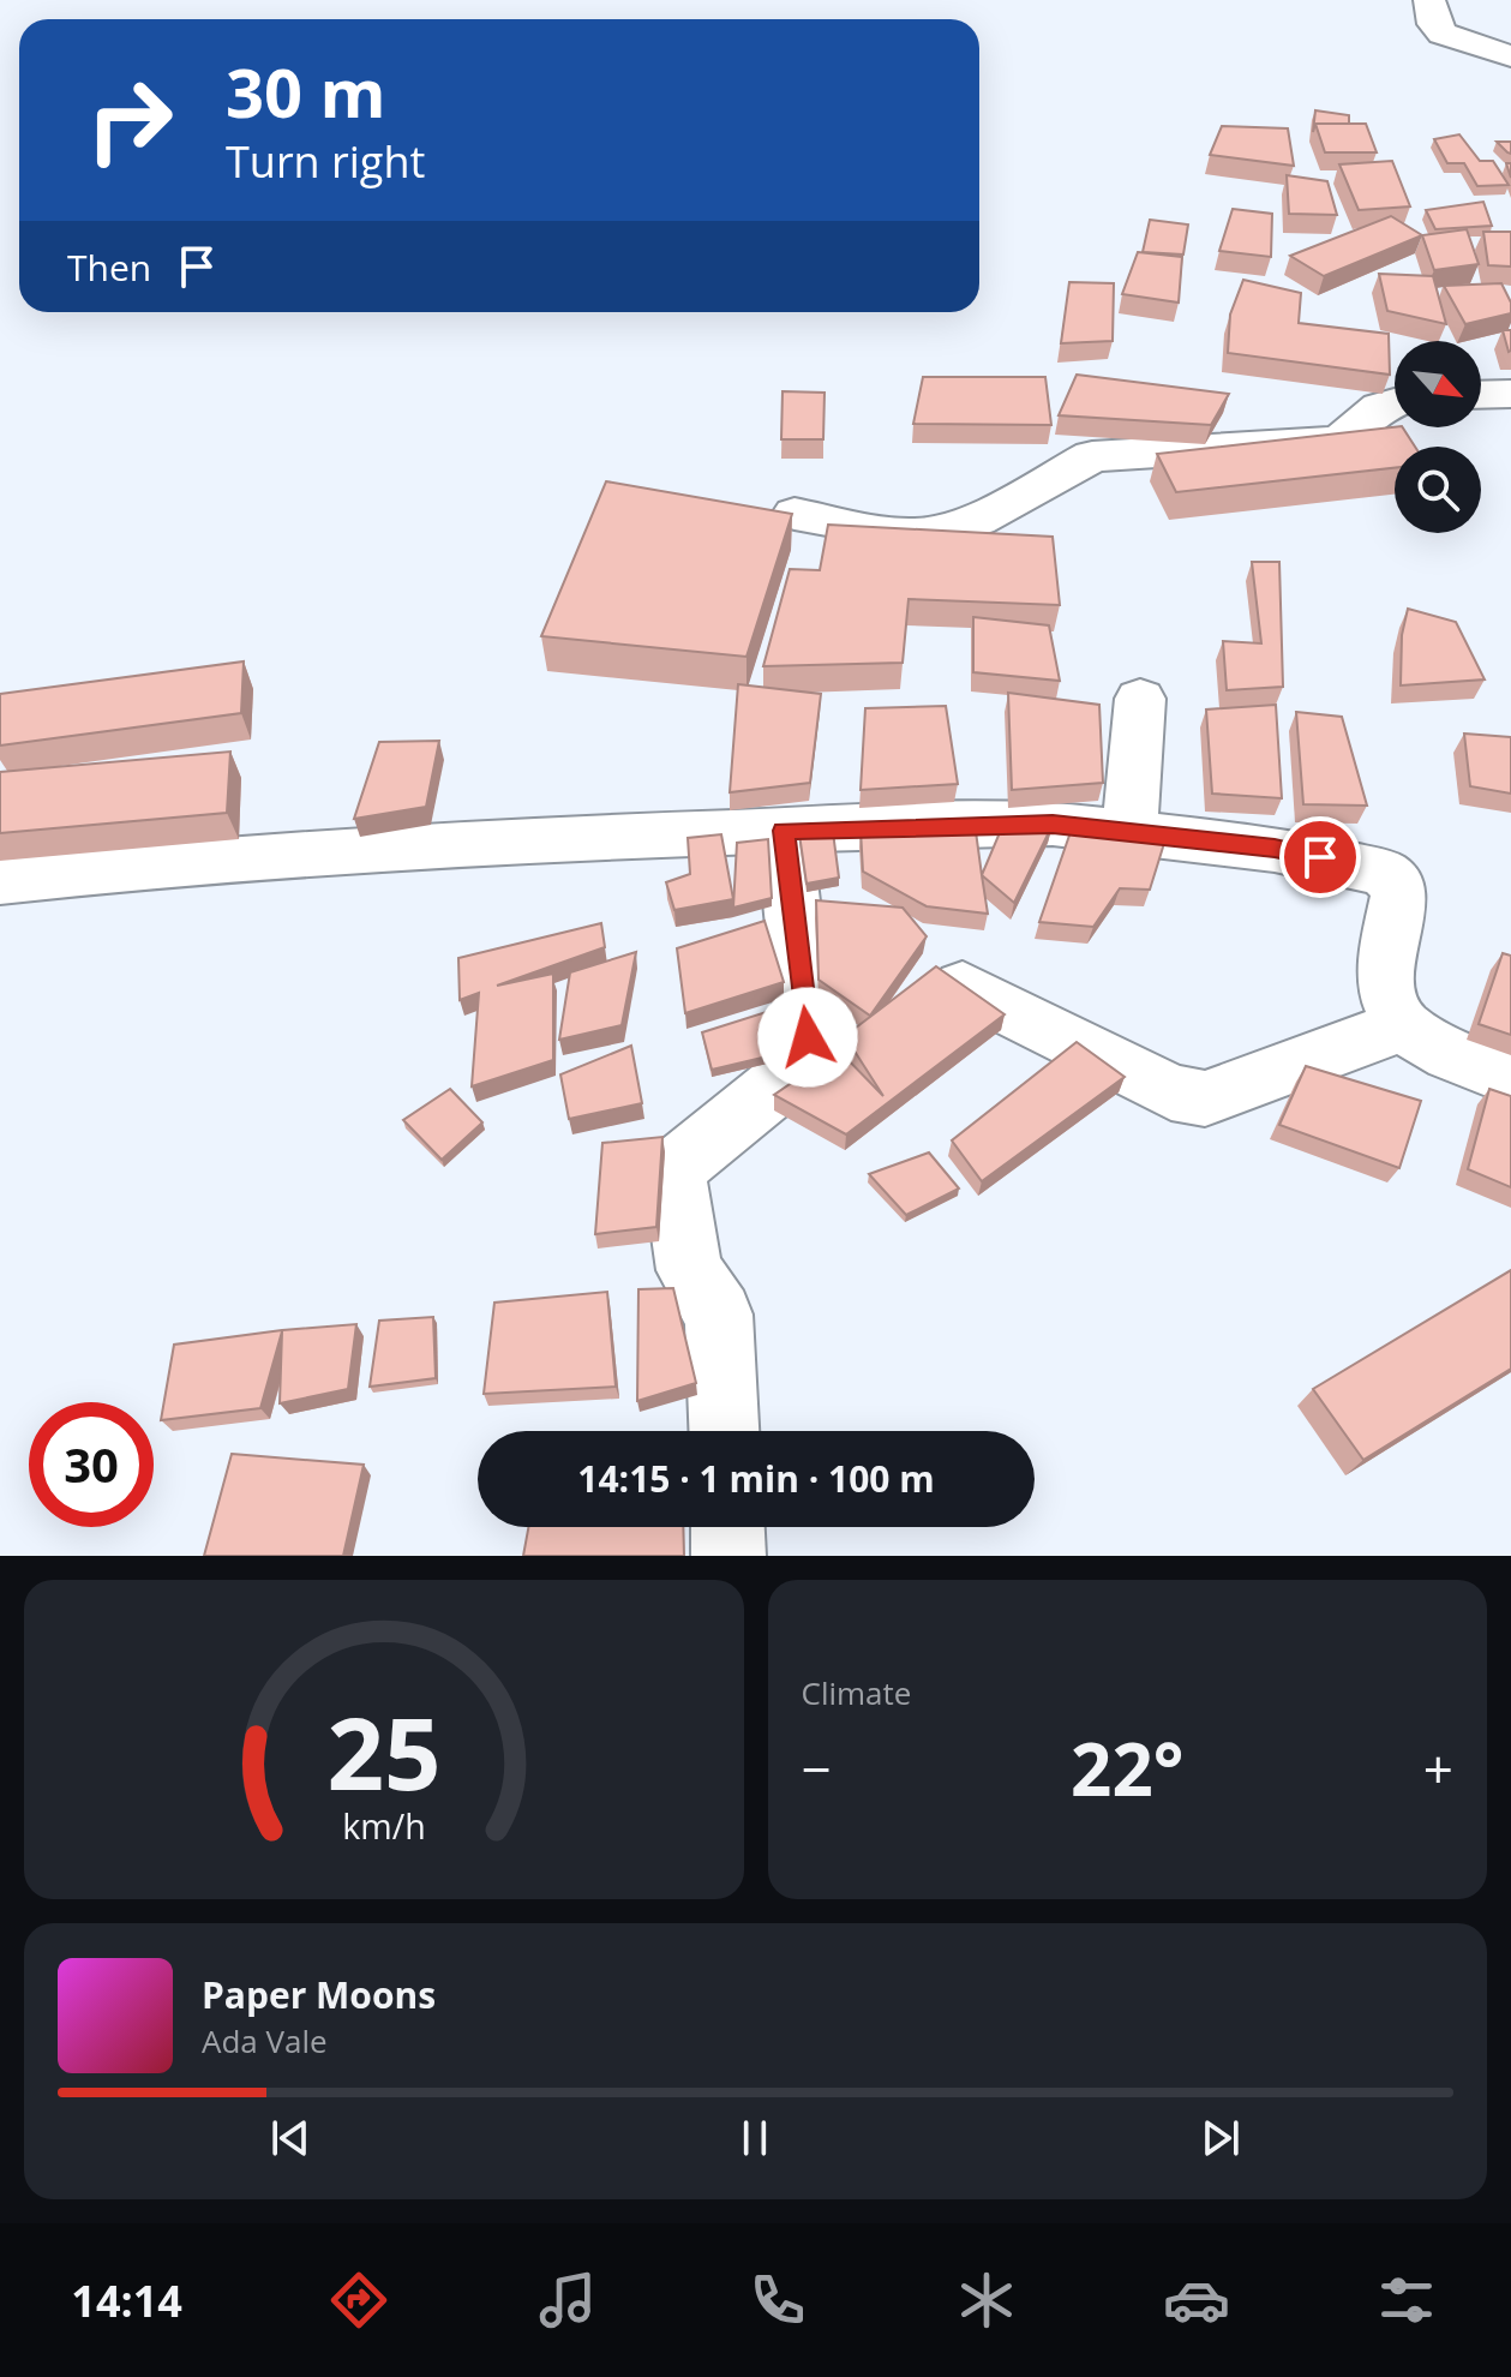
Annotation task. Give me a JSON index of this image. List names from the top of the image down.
{
  "north": "bottom right",
  "page": {
    "turn": ["30 m", "Turn right"],
    "then": "Then",
    "limit": "30",
    "trip": "14:15 · 1 min · 100 m",
    "tile": "Climate",
    "heat": ["−", "22°", "+"],
    "song": ["Paper Moons", "Ada Vale"],
    "tabs": "14:14",
    "gauge": ["25", "km/h"]
  }
}
